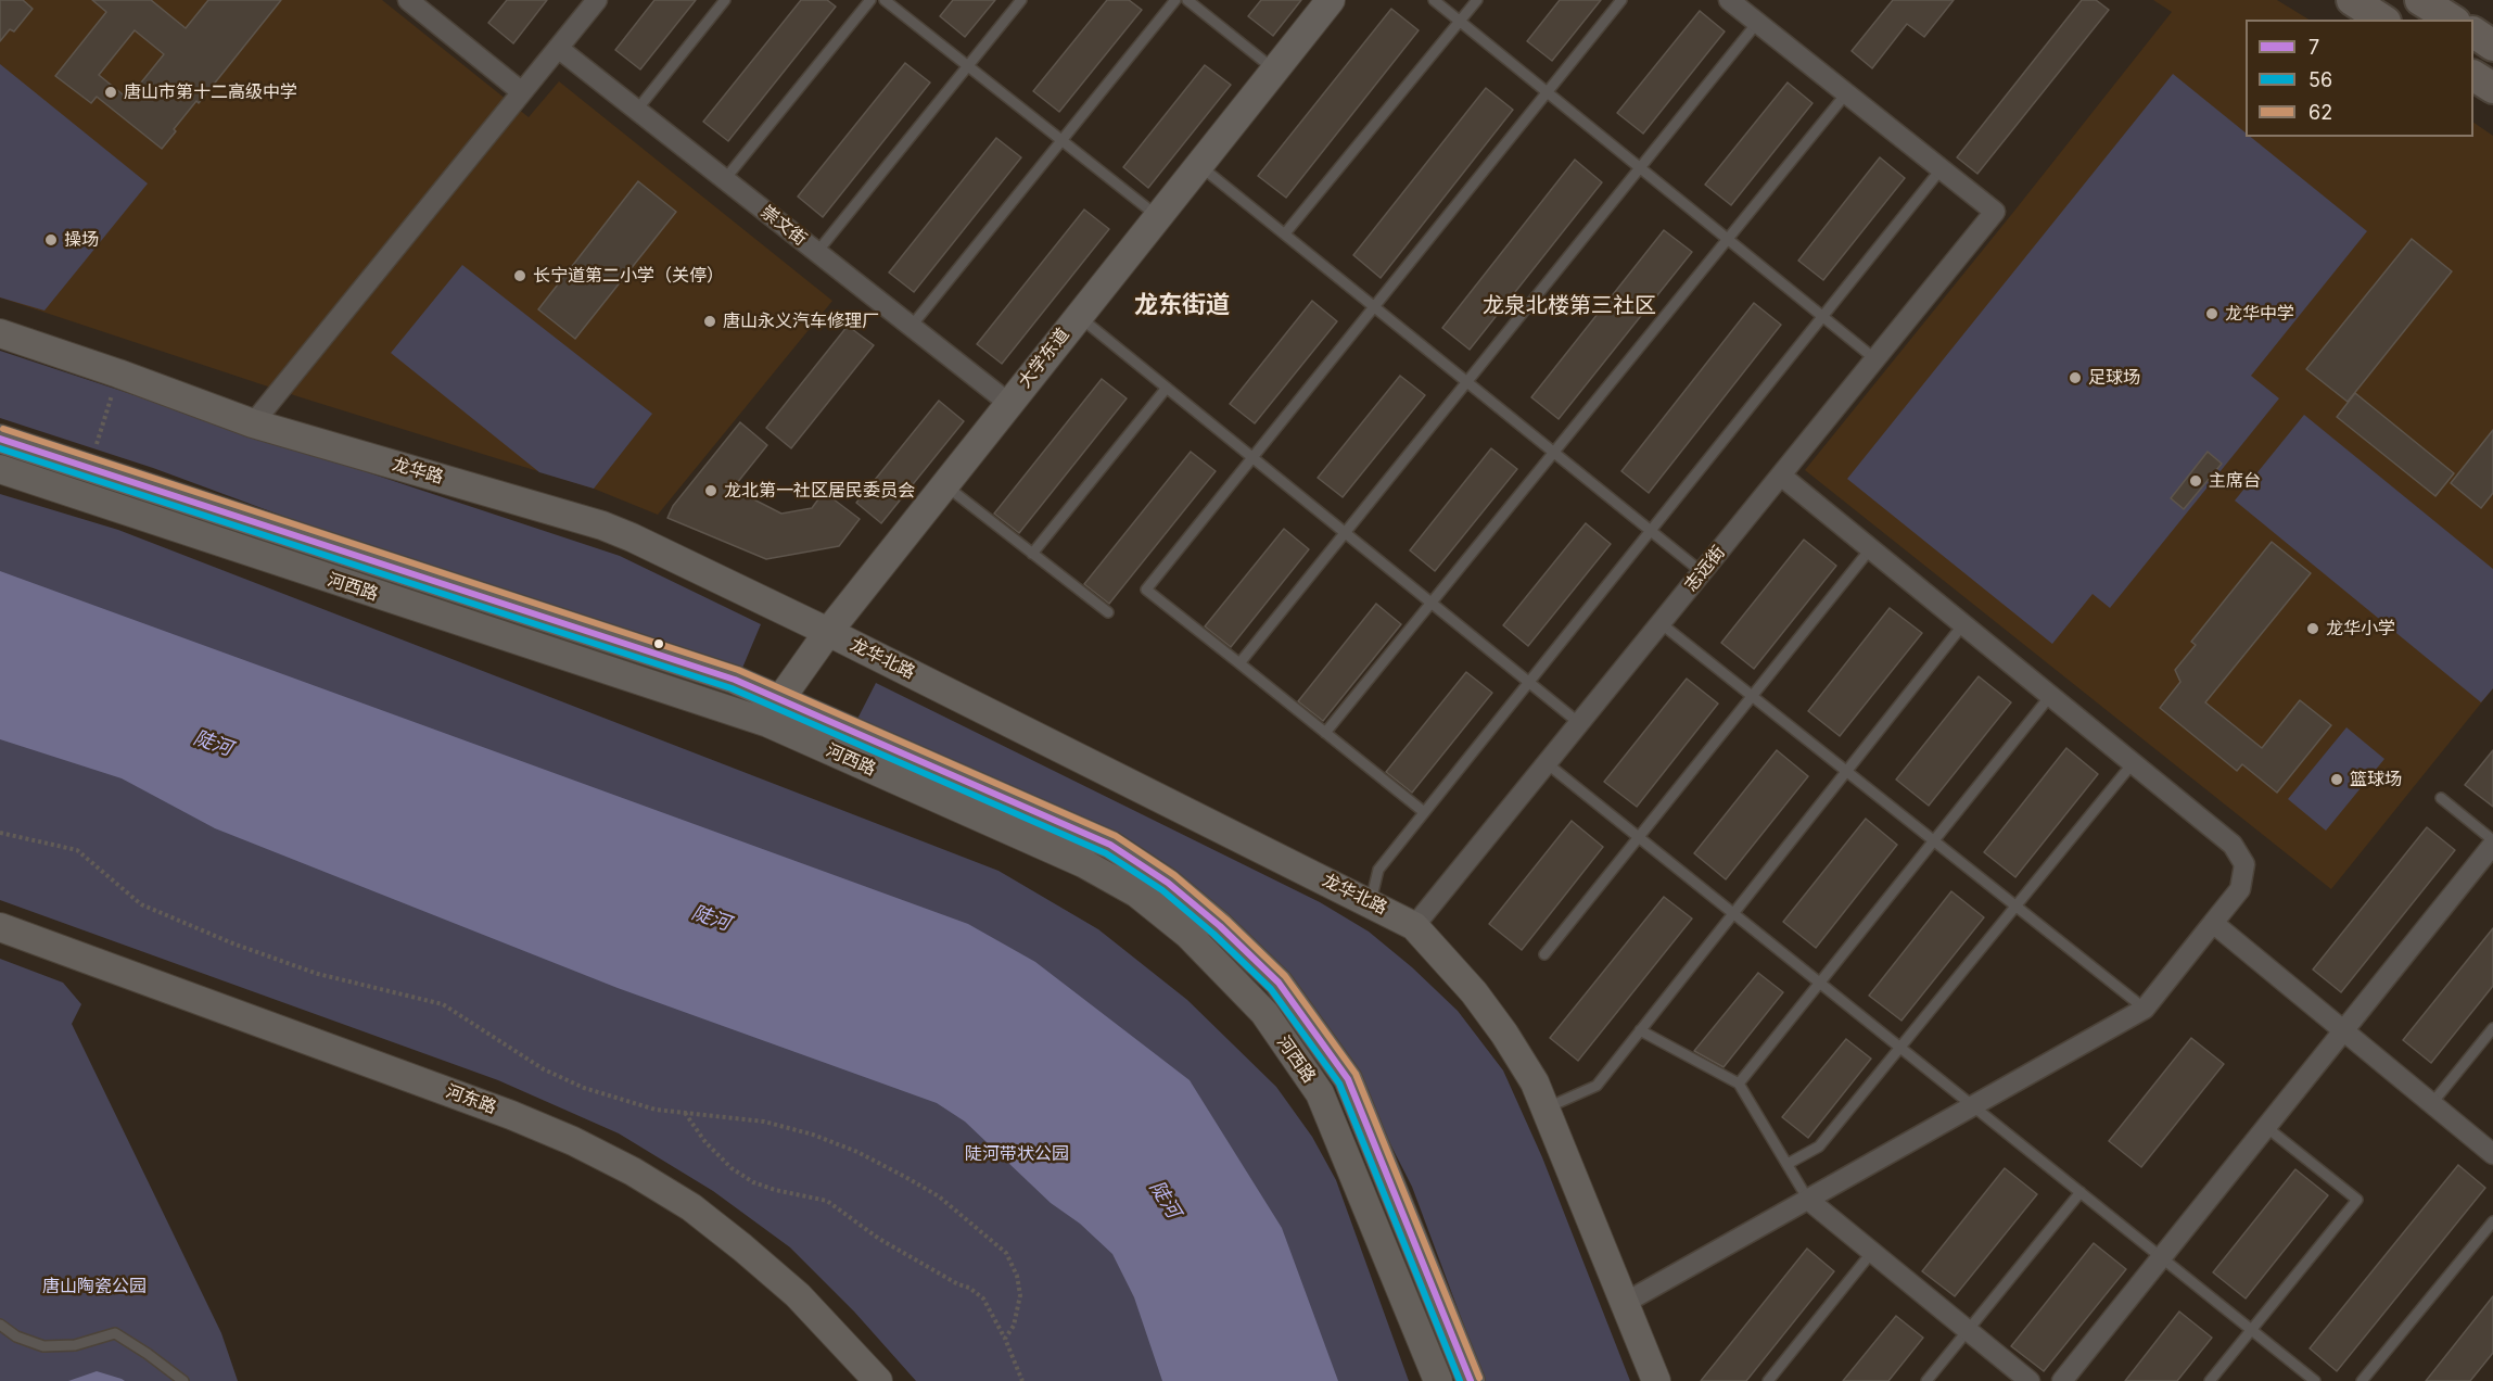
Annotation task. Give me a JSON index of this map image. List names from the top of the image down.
{
  "streets": {
    "street": [
      "崇文街",
      "大学东道",
      "龙华路",
      "志远街",
      "河西路",
      "龙华北路",
      "河东路"
    ]
  },
  "crossings": [
    ["崇文街", "大学东道"],
    ["大学东道", "龙华路"],
    ["大学东道", "河西路"],
    ["大学东道", "龙华北路"],
    ["龙华路", "龙华北路"],
    ["志远街", "龙华北路"]
  ],
  "districts": ["龙东街道", "龙泉北楼第三社区"],
  "water": ["陡河"],
  "parks": ["陡河带状公园", "唐山陶瓷公园"],
  "places": [
    "唐山市第十二高级中学",
    "操场",
    "长宁道第二小学（关停）",
    "龙华中学",
    "唐山永义汽车修理厂",
    "足球场",
    "主席台",
    "龙北第一社区居民委员会",
    "龙华小学",
    "篮球场"
  ],
  "lines": ["transit line 62", "transit line 7", "transit line 56"],
  "legend": ["7", "56", "62"]
}
